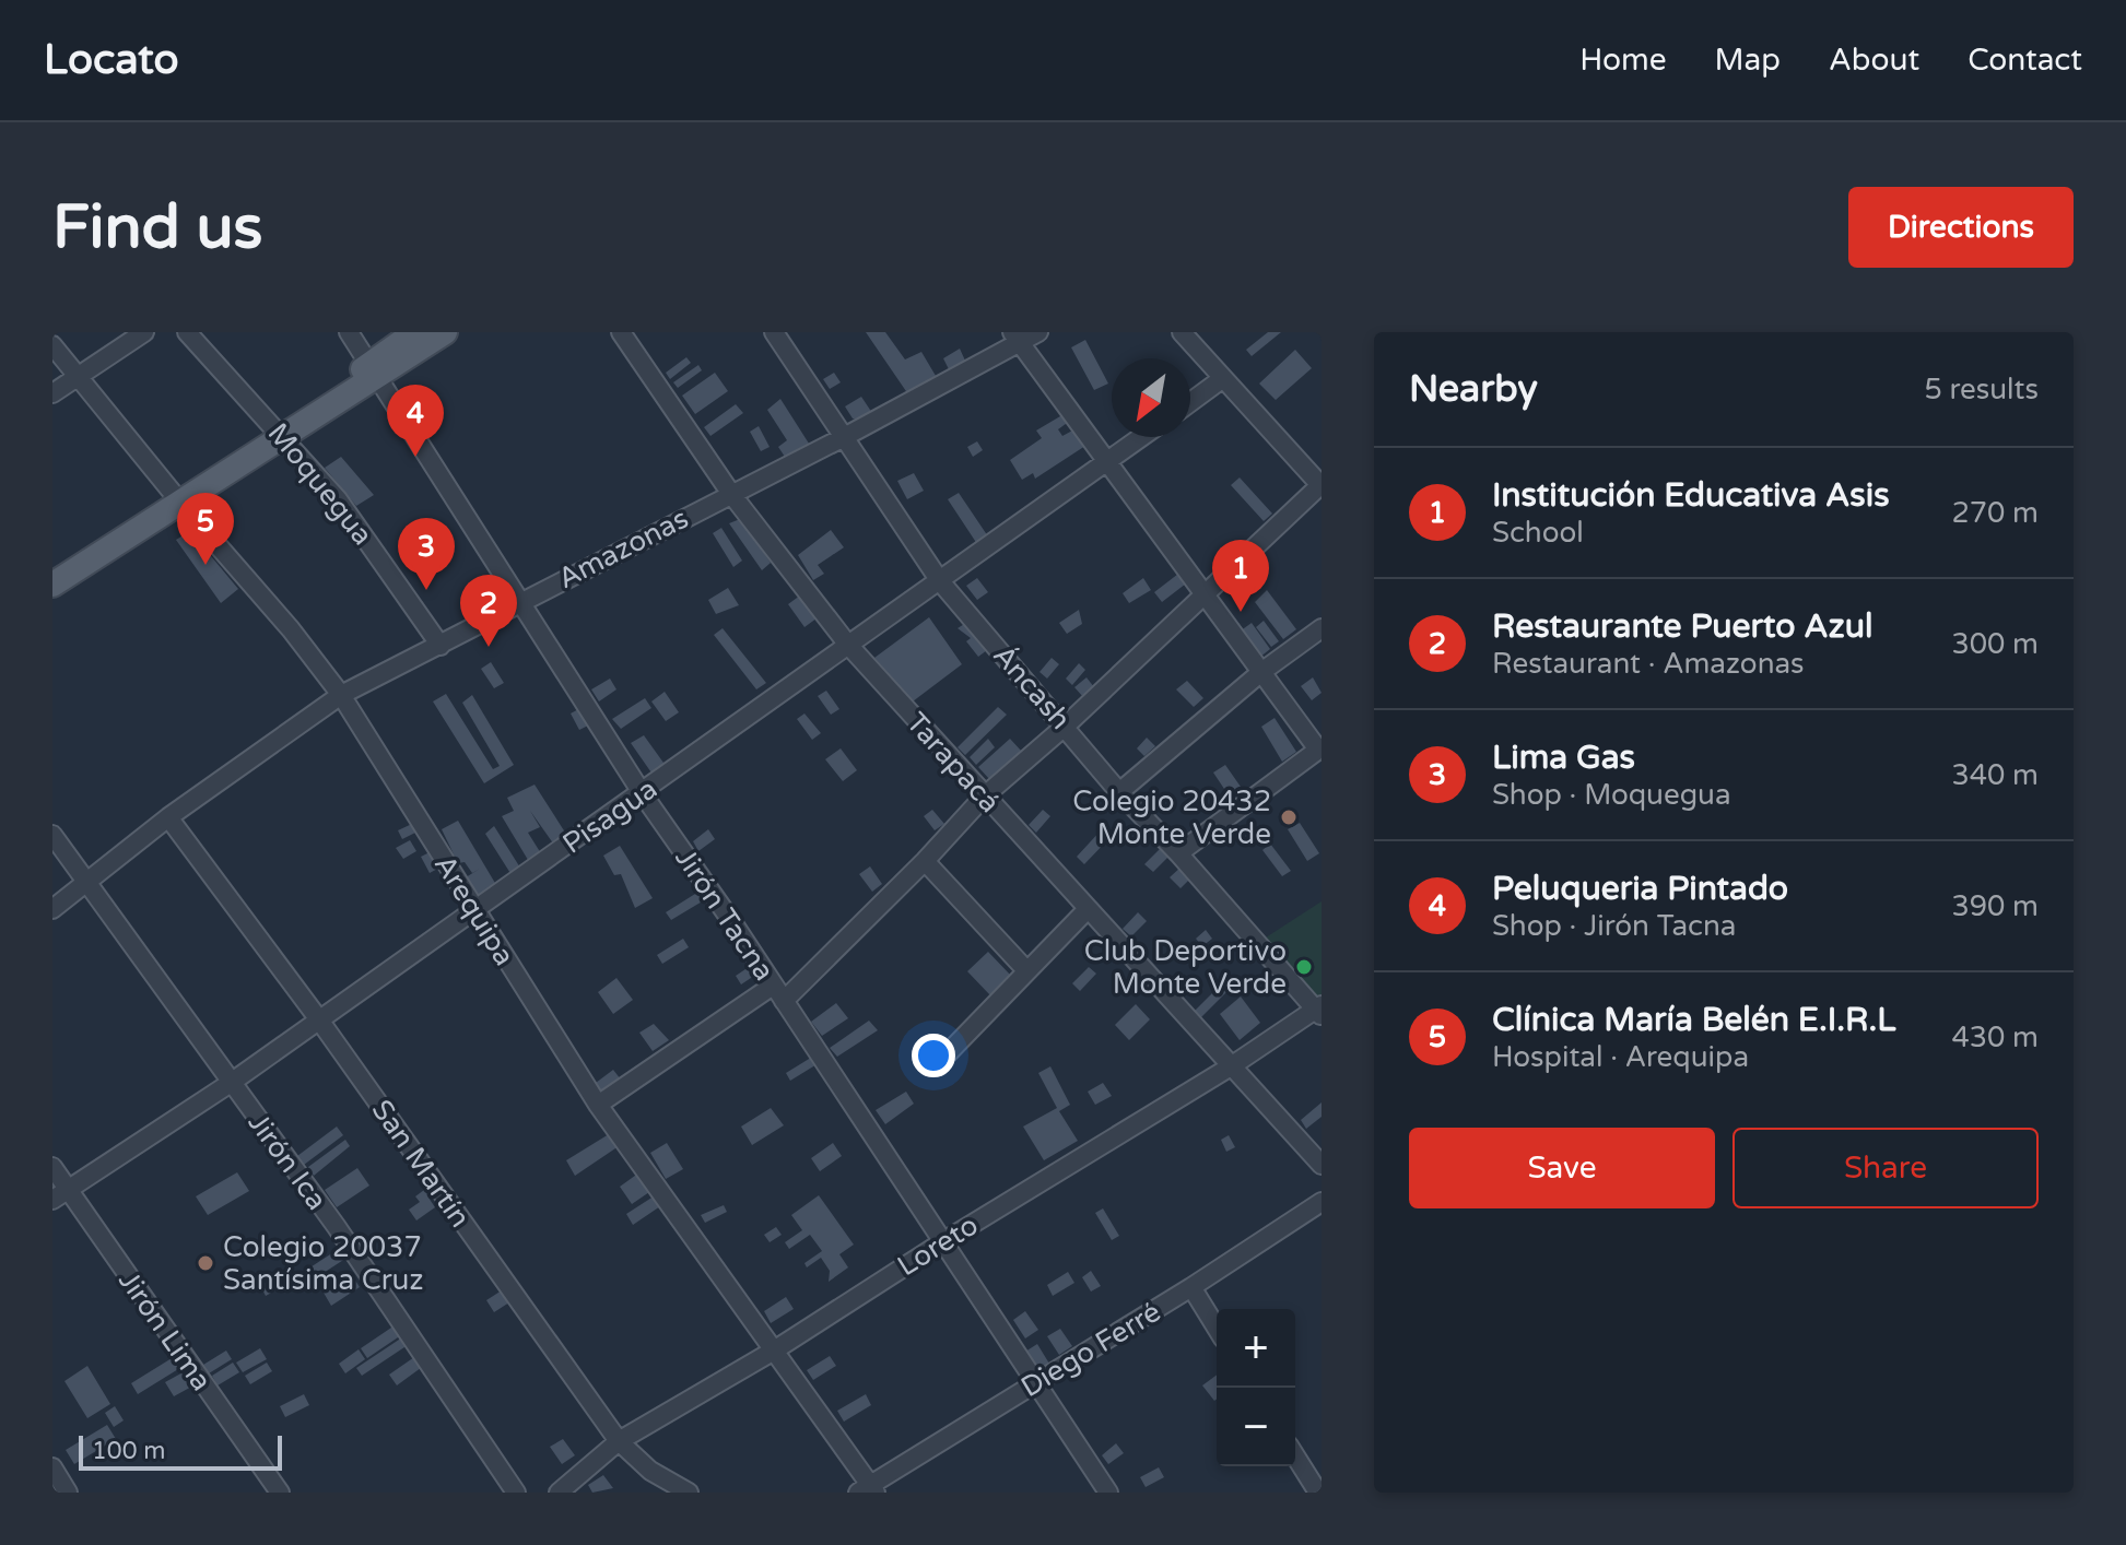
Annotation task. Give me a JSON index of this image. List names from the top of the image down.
{
  "streets": {
    "street": [
      "Moquegua",
      "Amazonas",
      "Áncash",
      "Tarapacá",
      "Pisagua",
      "Arequipa",
      "Jirón Tacna",
      "Jirón Ica",
      "San Martín",
      "Loreto",
      "Jirón Lima",
      "Diego Ferré"
    ]
  },
  "crossings": [
    ["Moquegua", "Amazonas"],
    ["Amazonas", "Áncash"],
    ["Amazonas", "Tarapacá"],
    ["Amazonas", "Arequipa"],
    ["Amazonas", "Jirón Tacna"],
    ["Amazonas", "Jirón Ica"],
    ["Amazonas", "San Martín"],
    ["Áncash", "Pisagua"],
    ["Áncash", "Loreto"],
    ["Tarapacá", "Pisagua"],
    ["Tarapacá", "Loreto"],
    ["Pisagua", "Arequipa"],
    ["Pisagua", "Jirón Tacna"],
    ["Pisagua", "Jirón Ica"],
    ["Pisagua", "San Martín"],
    ["Pisagua", "Jirón Lima"],
    ["Arequipa", "Loreto"],
    ["Arequipa", "Diego Ferré"],
    ["Jirón Tacna", "Loreto"],
    ["Jirón Tacna", "Diego Ferré"],
    ["San Martín", "Loreto"]
  ],
  "places": ["Colegio 20432 Monte Verde", "Club Deportivo Monte Verde", "Colegio 20037 Santísima Cruz"],
  "scale_bar": "100 m",
  "north": "bottom left",
  "page": {
    "header": "Locato",
    "nav": [
      "Home",
      "Map",
      "About",
      "Contact"
    ],
    "buttons": [
      "Directions",
      ["Save", "Share"]
    ],
    "title": "Find us",
    "heading": ["Nearby", "5 results"],
    "pins": [
      "4",
      "5",
      "3",
      "1",
      "2"
    ],
    "list": [
      {
        "mark": "1",
        "name": "Institución Educativa Asis",
        "note": "School",
        "value": "270 m"
      },
      {
        "mark": "2",
        "name": "Restaurante Puerto Azul",
        "note": "Restaurant · Amazonas",
        "value": "300 m"
      },
      {
        "mark": "3",
        "name": "Lima Gas",
        "note": "Shop · Moquegua",
        "value": "340 m"
      },
      {
        "mark": "4",
        "name": "Peluqueria Pintado",
        "note": "Shop · Jirón Tacna",
        "value": "390 m"
      },
      {
        "mark": "5",
        "name": "Clínica María Belén E.I.R.L",
        "note": "Hospital · Arequipa",
        "value": "430 m"
      }
    ],
    "map_buttons": ["+", "−"],
    "scale": "100 m"
  }
}
